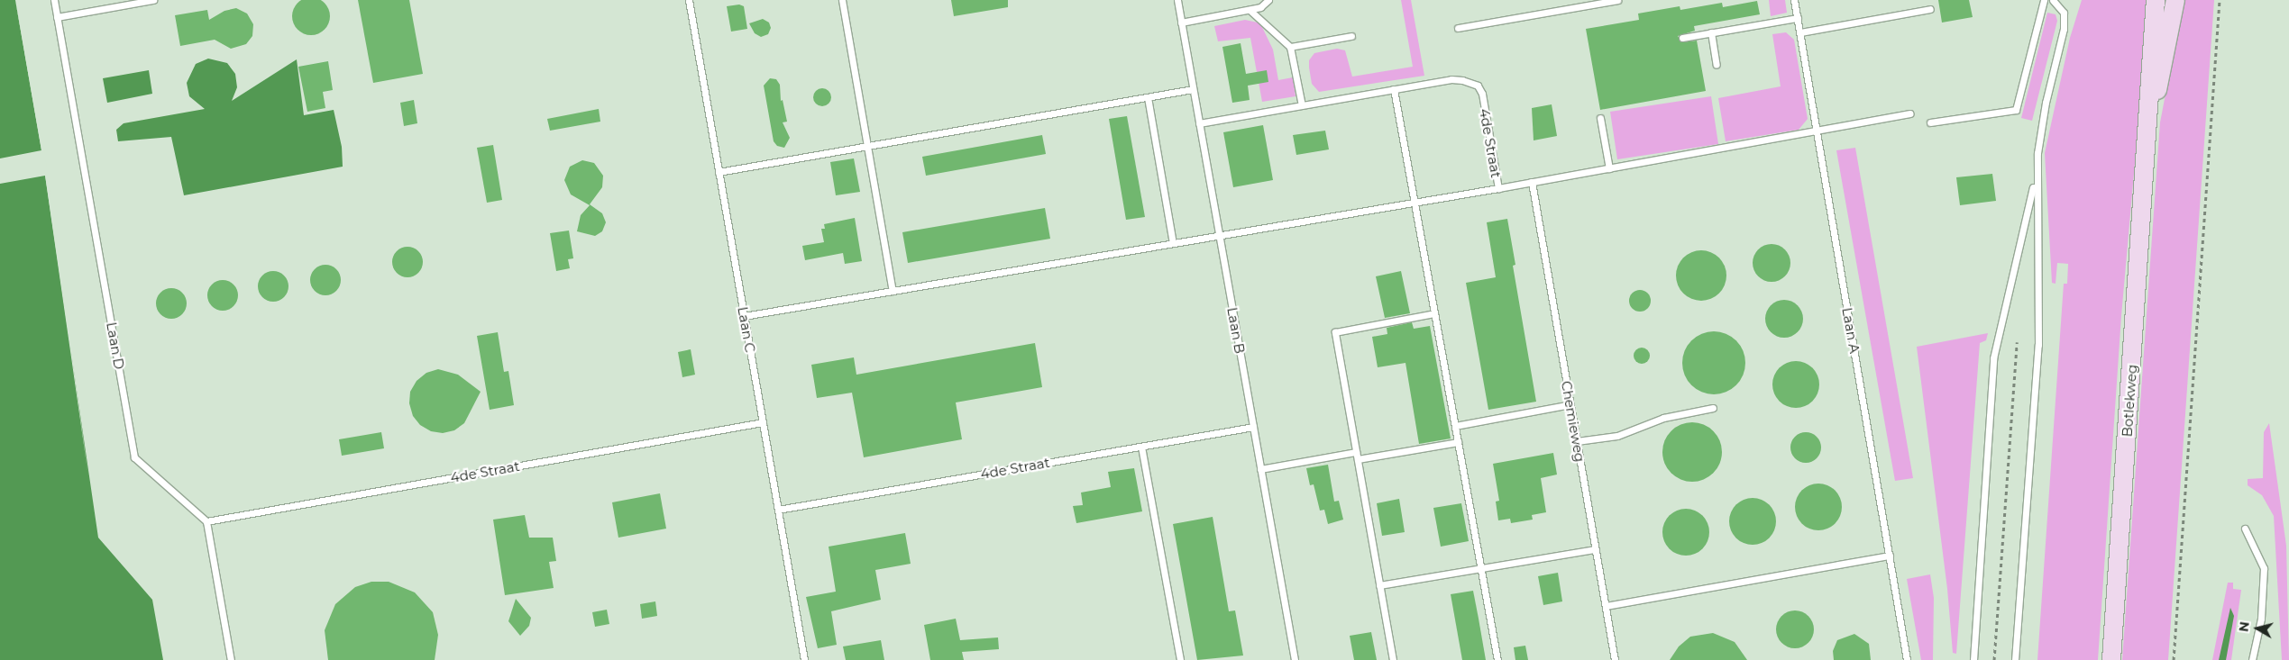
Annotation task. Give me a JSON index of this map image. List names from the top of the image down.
{
  "streets": {
    "main road": ["Botlekweg"],
    "lane": [
      "4de Straat",
      "Laan C",
      "Laan B",
      "Laan A",
      "Laan D",
      "Chemieweg"
    ]
  },
  "crossings": [
    ["4de Straat", "Laan C"],
    ["4de Straat", "Laan B"],
    ["4de Straat", "Laan A"],
    ["4de Straat", "Laan D"],
    ["4de Straat", "Chemieweg"]
  ],
  "north": "left"
}
